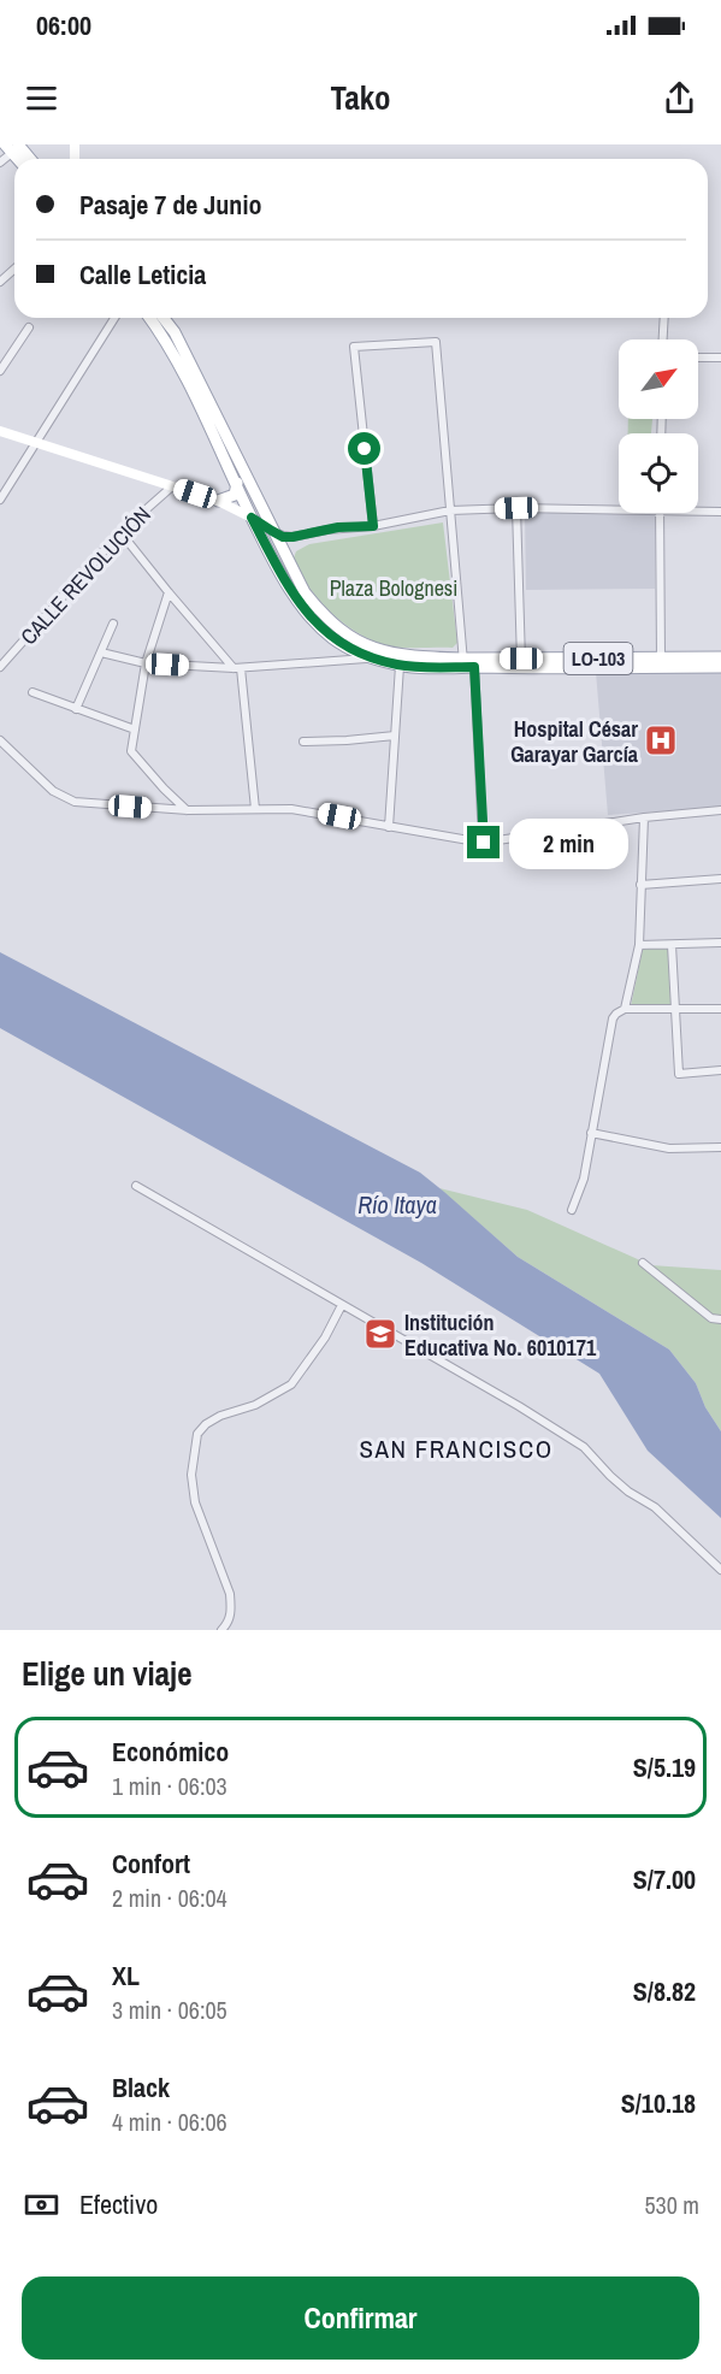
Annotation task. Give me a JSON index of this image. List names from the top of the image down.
{
  "streets": {
    "main road": ["LO-103"],
    "street": ["CALLE REVOLUCIÓN"]
  },
  "districts": ["SAN FRANCISCO"],
  "water": ["Río Itaya"],
  "parks": ["Plaza Bolognesi"],
  "places": {
    "hospital": ["Hospital César Garayar García"],
    "school or university": ["Institución Educativa No. 6010171"]
  },
  "north": "top right",
  "page": {
    "status": "06:00",
    "header": "Tako",
    "banner": ["Pasaje 7 de Junio", "Calle Leticia"],
    "bubble": "2 min",
    "heading": "Elige un viaje",
    "list": [
      {
        "name": "Económico",
        "note": "1 min · 06:03",
        "value": "S/5.19"
      },
      {
        "name": "Confort",
        "note": "2 min · 06:04",
        "value": "S/7.00"
      },
      {
        "name": "XL",
        "note": "3 min · 06:05",
        "value": "S/8.82"
      },
      {
        "name": "Black",
        "note": "4 min · 06:06",
        "value": "S/10.18"
      }
    ],
    "pay": ["Efectivo", "530 m"],
    "buttons": "Confirmar"
  }
}
